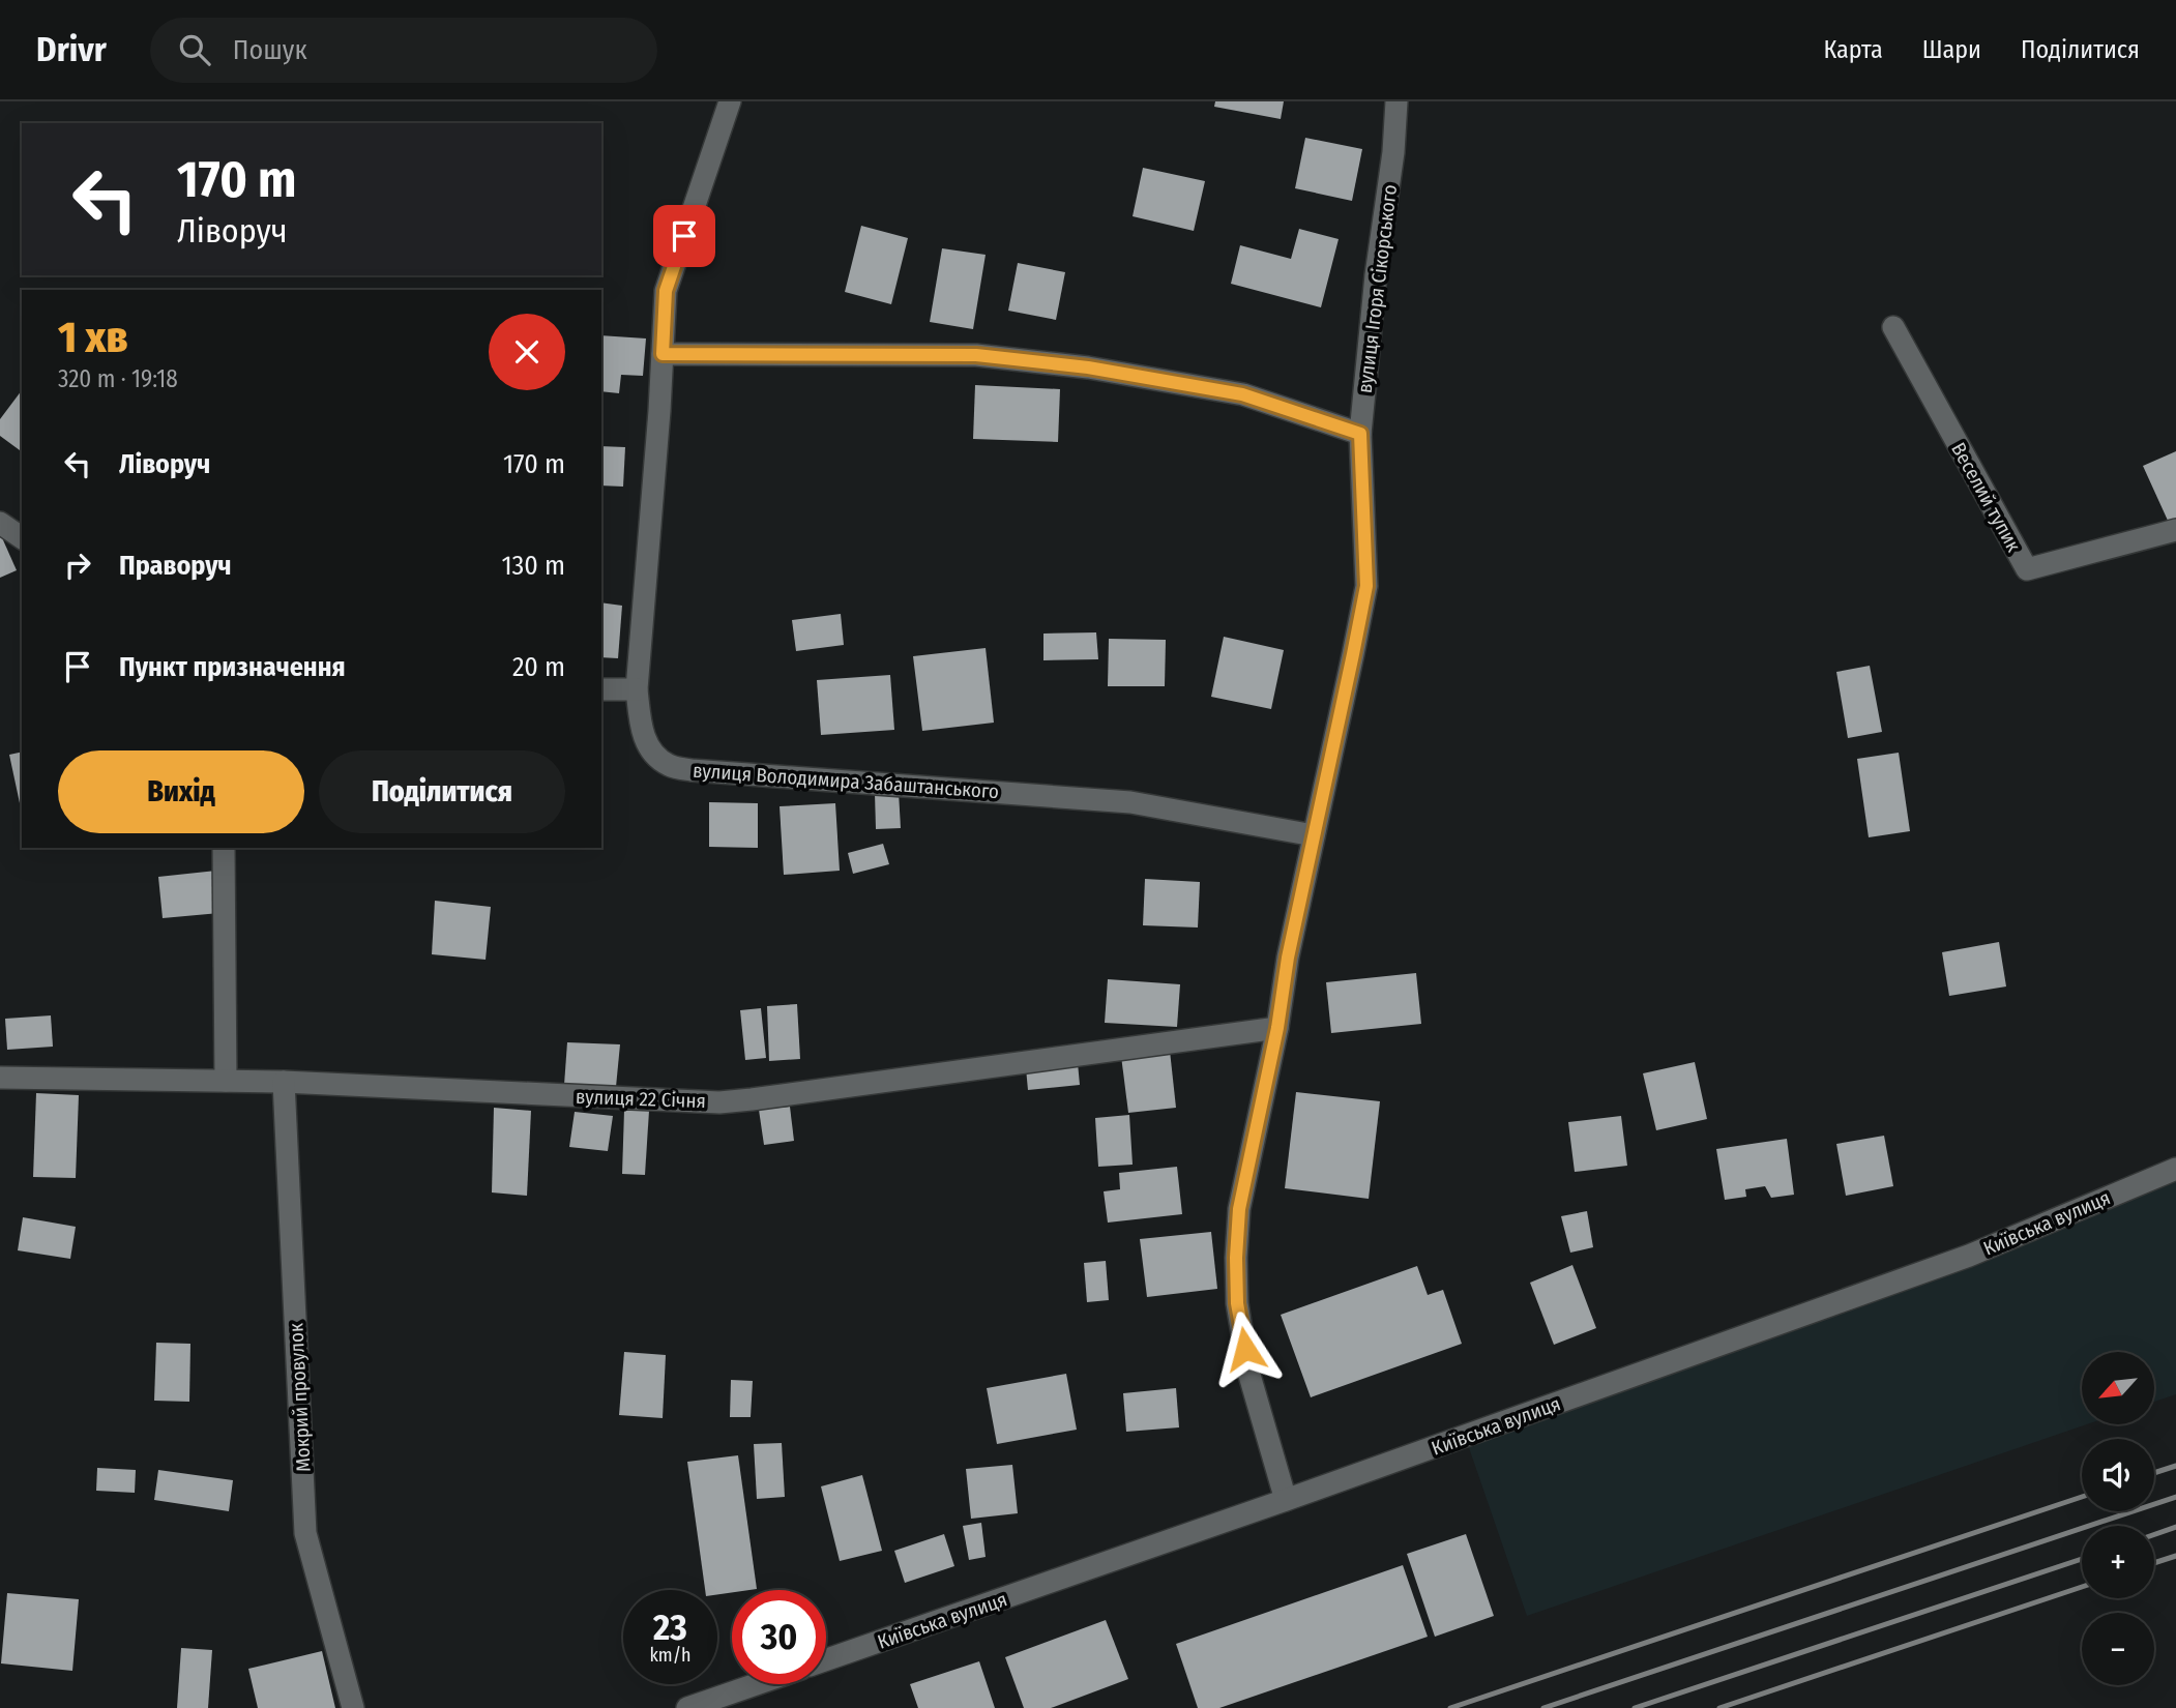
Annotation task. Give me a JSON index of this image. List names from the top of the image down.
{
  "streets": {
    "street": [
      "вулиця Ігоря Сікорського",
      "Веселий тупик",
      "вулиця Володимира Забаштанського",
      "вулиця 22 Січня",
      "Київська вулиця",
      "Мокрий провулок"
    ]
  },
  "crossings": [
    ["вулиця Ігоря Сікорського", "вулиця Володимира Забаштанського"],
    ["вулиця Ігоря Сікорського", "вулиця 22 Січня"],
    ["вулиця Ігоря Сікорського", "Київська вулиця"],
    ["вулиця 22 Січня", "Мокрий провулок"]
  ],
  "north": "bottom left",
  "page": {
    "header": "Drivr",
    "search": "Пошук",
    "nav": ["Карта", "Шари", "Поділитися"],
    "turn": ["170 m", "Ліворуч"],
    "heading": ["1 хв", "320 m · 19:18"],
    "list": [
      {
        "name": "Ліворуч",
        "value": "170 m"
      },
      {
        "name": "Праворуч",
        "value": "130 m"
      },
      {
        "name": "Пункт призначення",
        "value": "20 m"
      }
    ],
    "buttons": ["Вихід", "Поділитися"],
    "map_buttons": ["+", "−"],
    "speed": "23 km/h",
    "limit": "30"
  }
}
